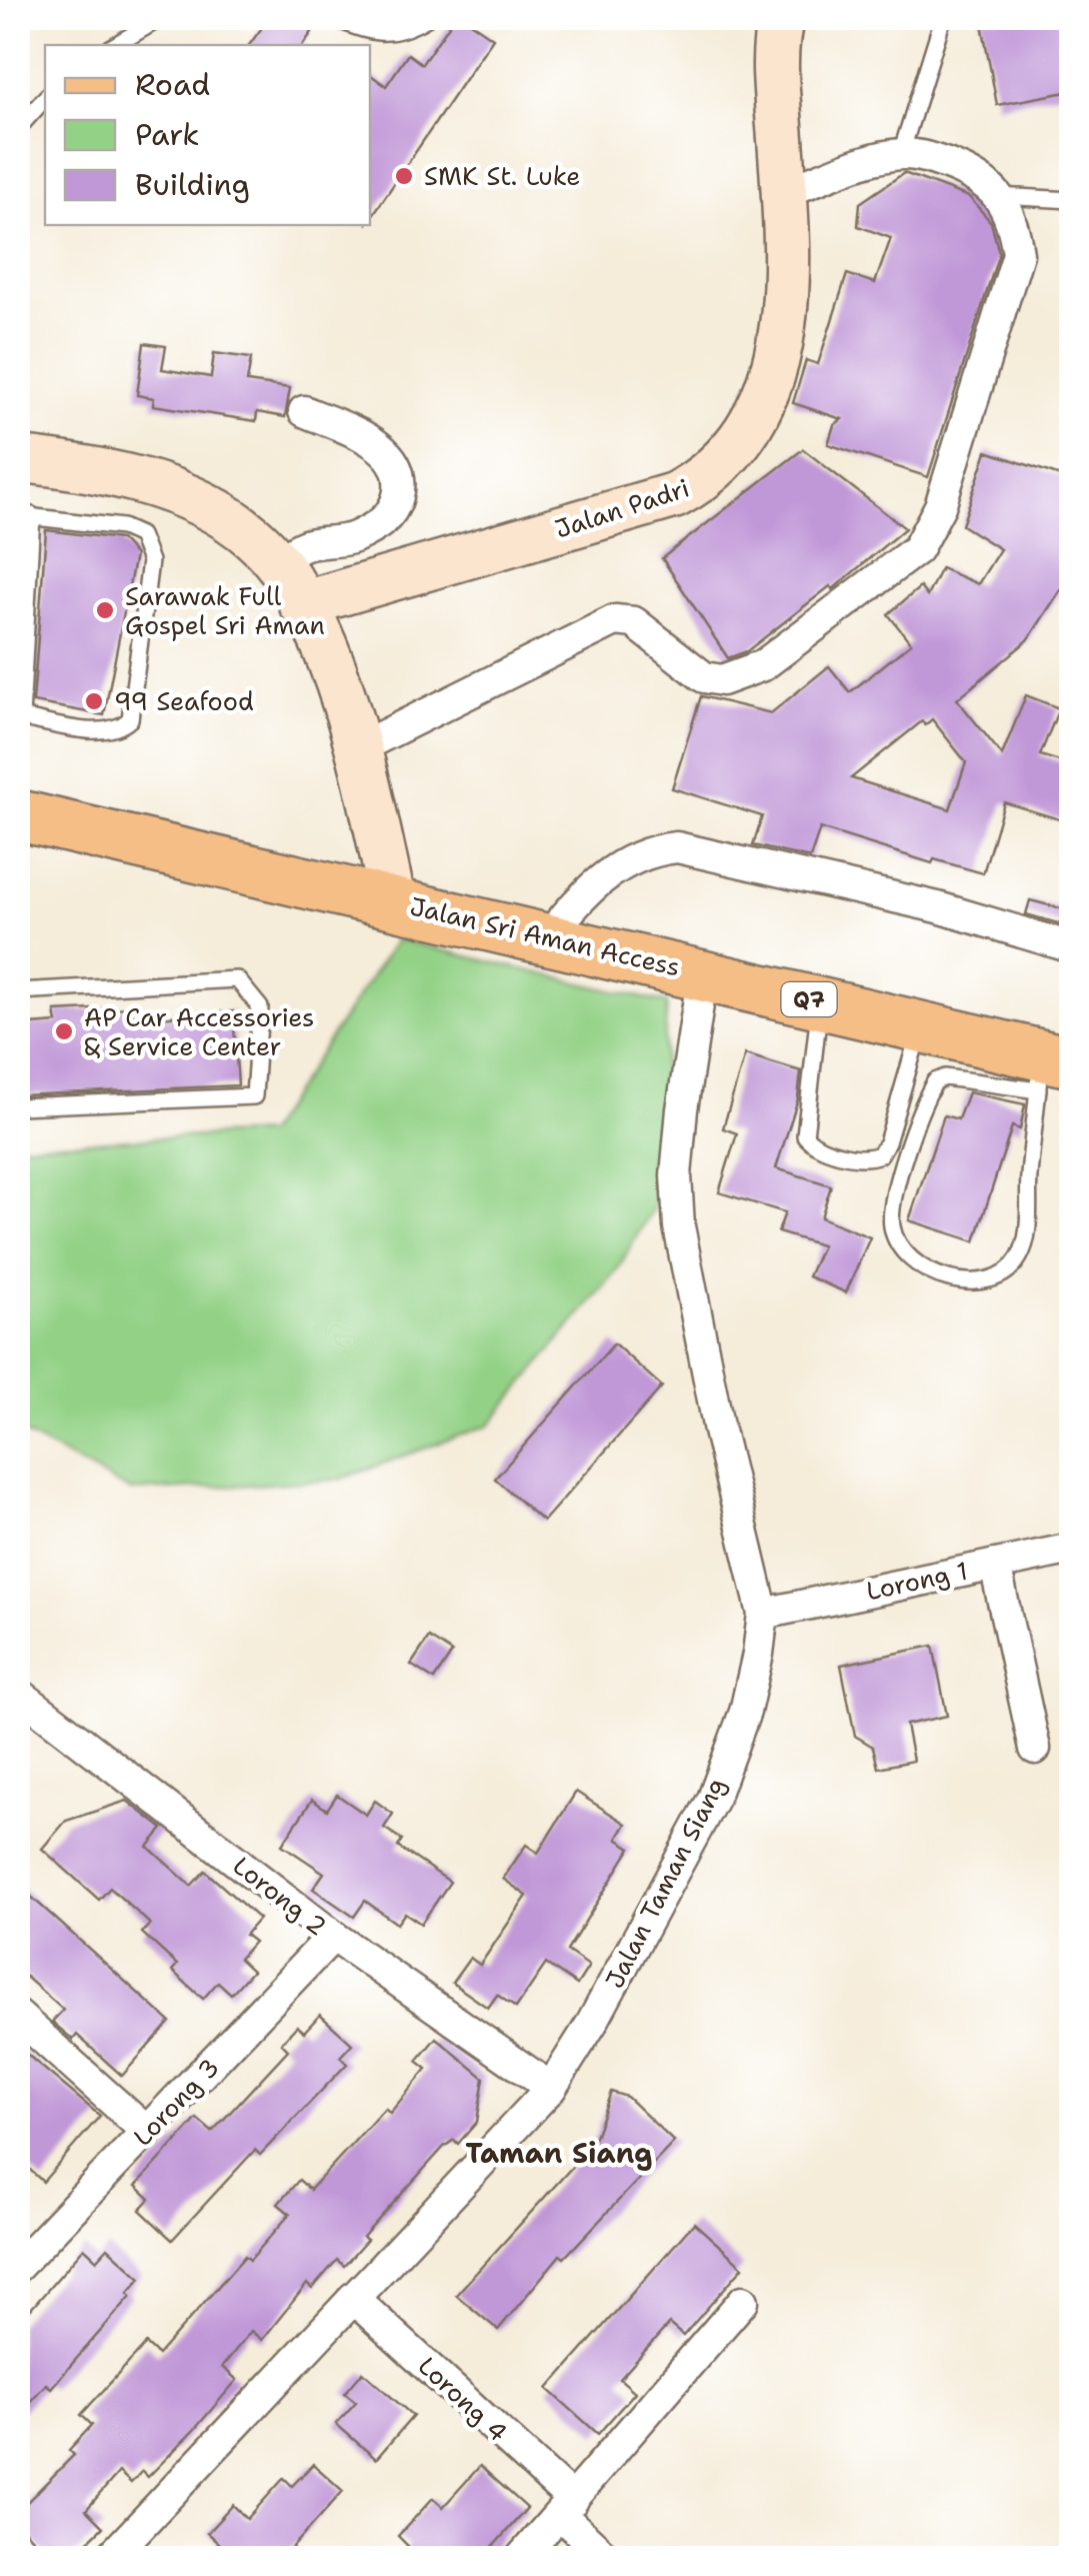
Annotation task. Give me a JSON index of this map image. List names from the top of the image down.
{
  "streets": {
    "main road": ["Jalan Sri Aman Access", "Q7"],
    "street": [
      "Jalan Padri",
      "Lorong 1",
      "Jalan Taman Siang",
      "Lorong 2",
      "Lorong 3",
      "Lorong 4"
    ]
  },
  "crossings": [
    ["Jalan Sri Aman Access", "Jalan Taman Siang"],
    ["Lorong 1", "Jalan Taman Siang"],
    ["Jalan Taman Siang", "Lorong 2"],
    ["Jalan Taman Siang", "Lorong 4"],
    ["Lorong 2", "Lorong 3"]
  ],
  "districts": ["Taman Siang"],
  "places": [
    "SMK St. Luke",
    "Sarawak Full Gospel Sri Aman",
    "99 Seafood",
    "AP Car Accessories & Service Center"
  ],
  "legend": ["Road", "Park", "Building"]
}
